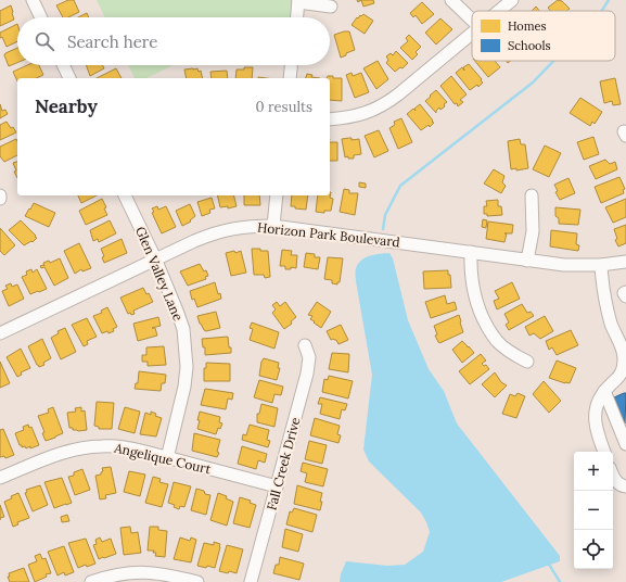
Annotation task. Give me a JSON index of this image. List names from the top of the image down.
{
  "streets": {
    "street": [
      "Horizon Park Boulevard",
      "Glen Valley Lane",
      "Angelique Court",
      "Fall Creek Drive"
    ]
  },
  "crossings": [
    ["Horizon Park Boulevard", "Glen Valley Lane"],
    ["Glen Valley Lane", "Angelique Court"],
    ["Angelique Court", "Fall Creek Drive"]
  ],
  "legend": ["Homes", "Schools"],
  "page": {
    "search": "Search here",
    "heading": ["Nearby", "0 results"],
    "map_buttons": ["+", "−"]
  }
}
